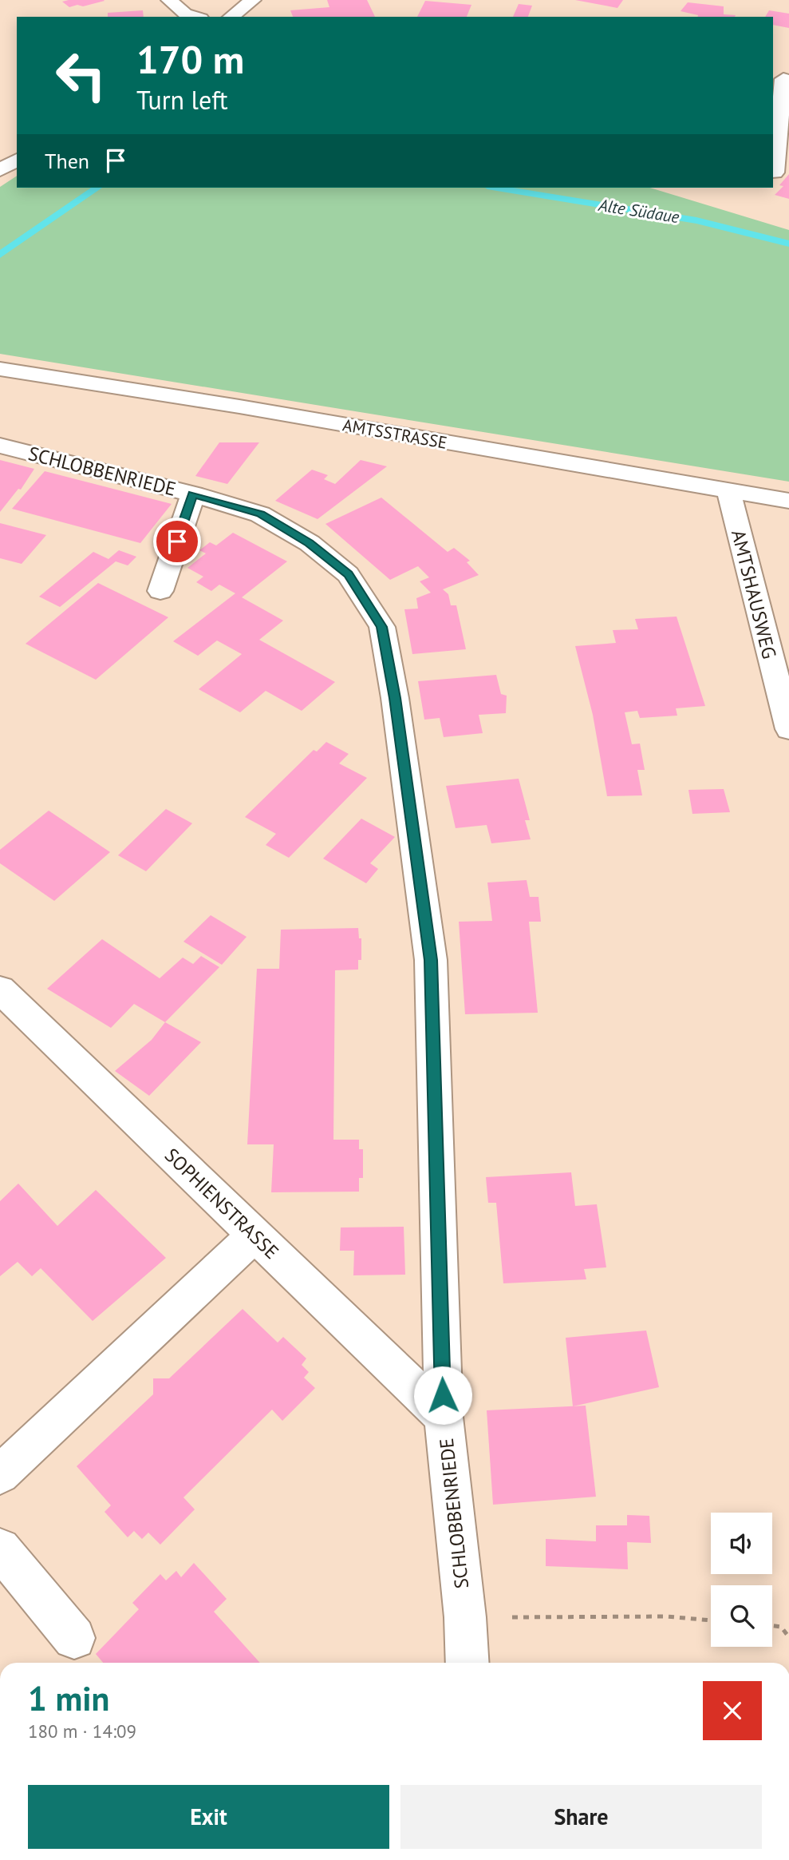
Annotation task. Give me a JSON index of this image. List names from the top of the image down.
{
  "streets": {
    "street": [
      "AMTSSTRASSE",
      "SCHLOBBENRIEDE",
      "AMTSHAUSWEG",
      "SOPHIENSTRASSE"
    ]
  },
  "crossings": [
    ["AMTSSTRASSE", "AMTSHAUSWEG"],
    ["SCHLOBBENRIEDE", "SOPHIENSTRASSE"]
  ],
  "water": ["Alte Südaue"],
  "page": {
    "turn": ["170 m", "Turn left"],
    "then": "Then",
    "heading": ["1 min", "180 m · 14:09"],
    "buttons": ["Exit", "Share"]
  }
}
